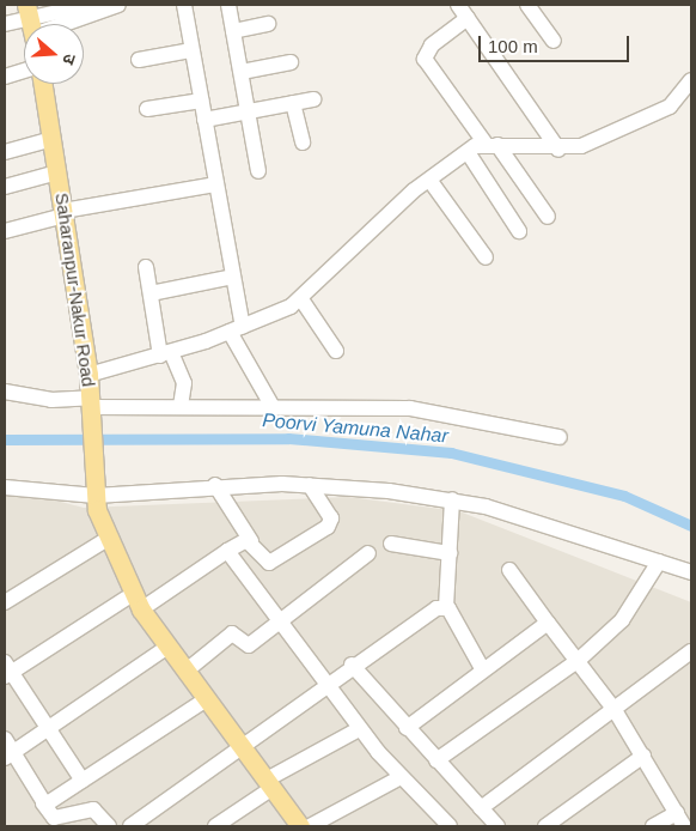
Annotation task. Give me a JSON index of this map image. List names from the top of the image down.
{
  "streets": {
    "main road": ["Saharanpur-Nakur Road"]
  },
  "water": ["Poorvi Yamuna Nahar"],
  "scale_bar": "100 m",
  "north": "right"
}
